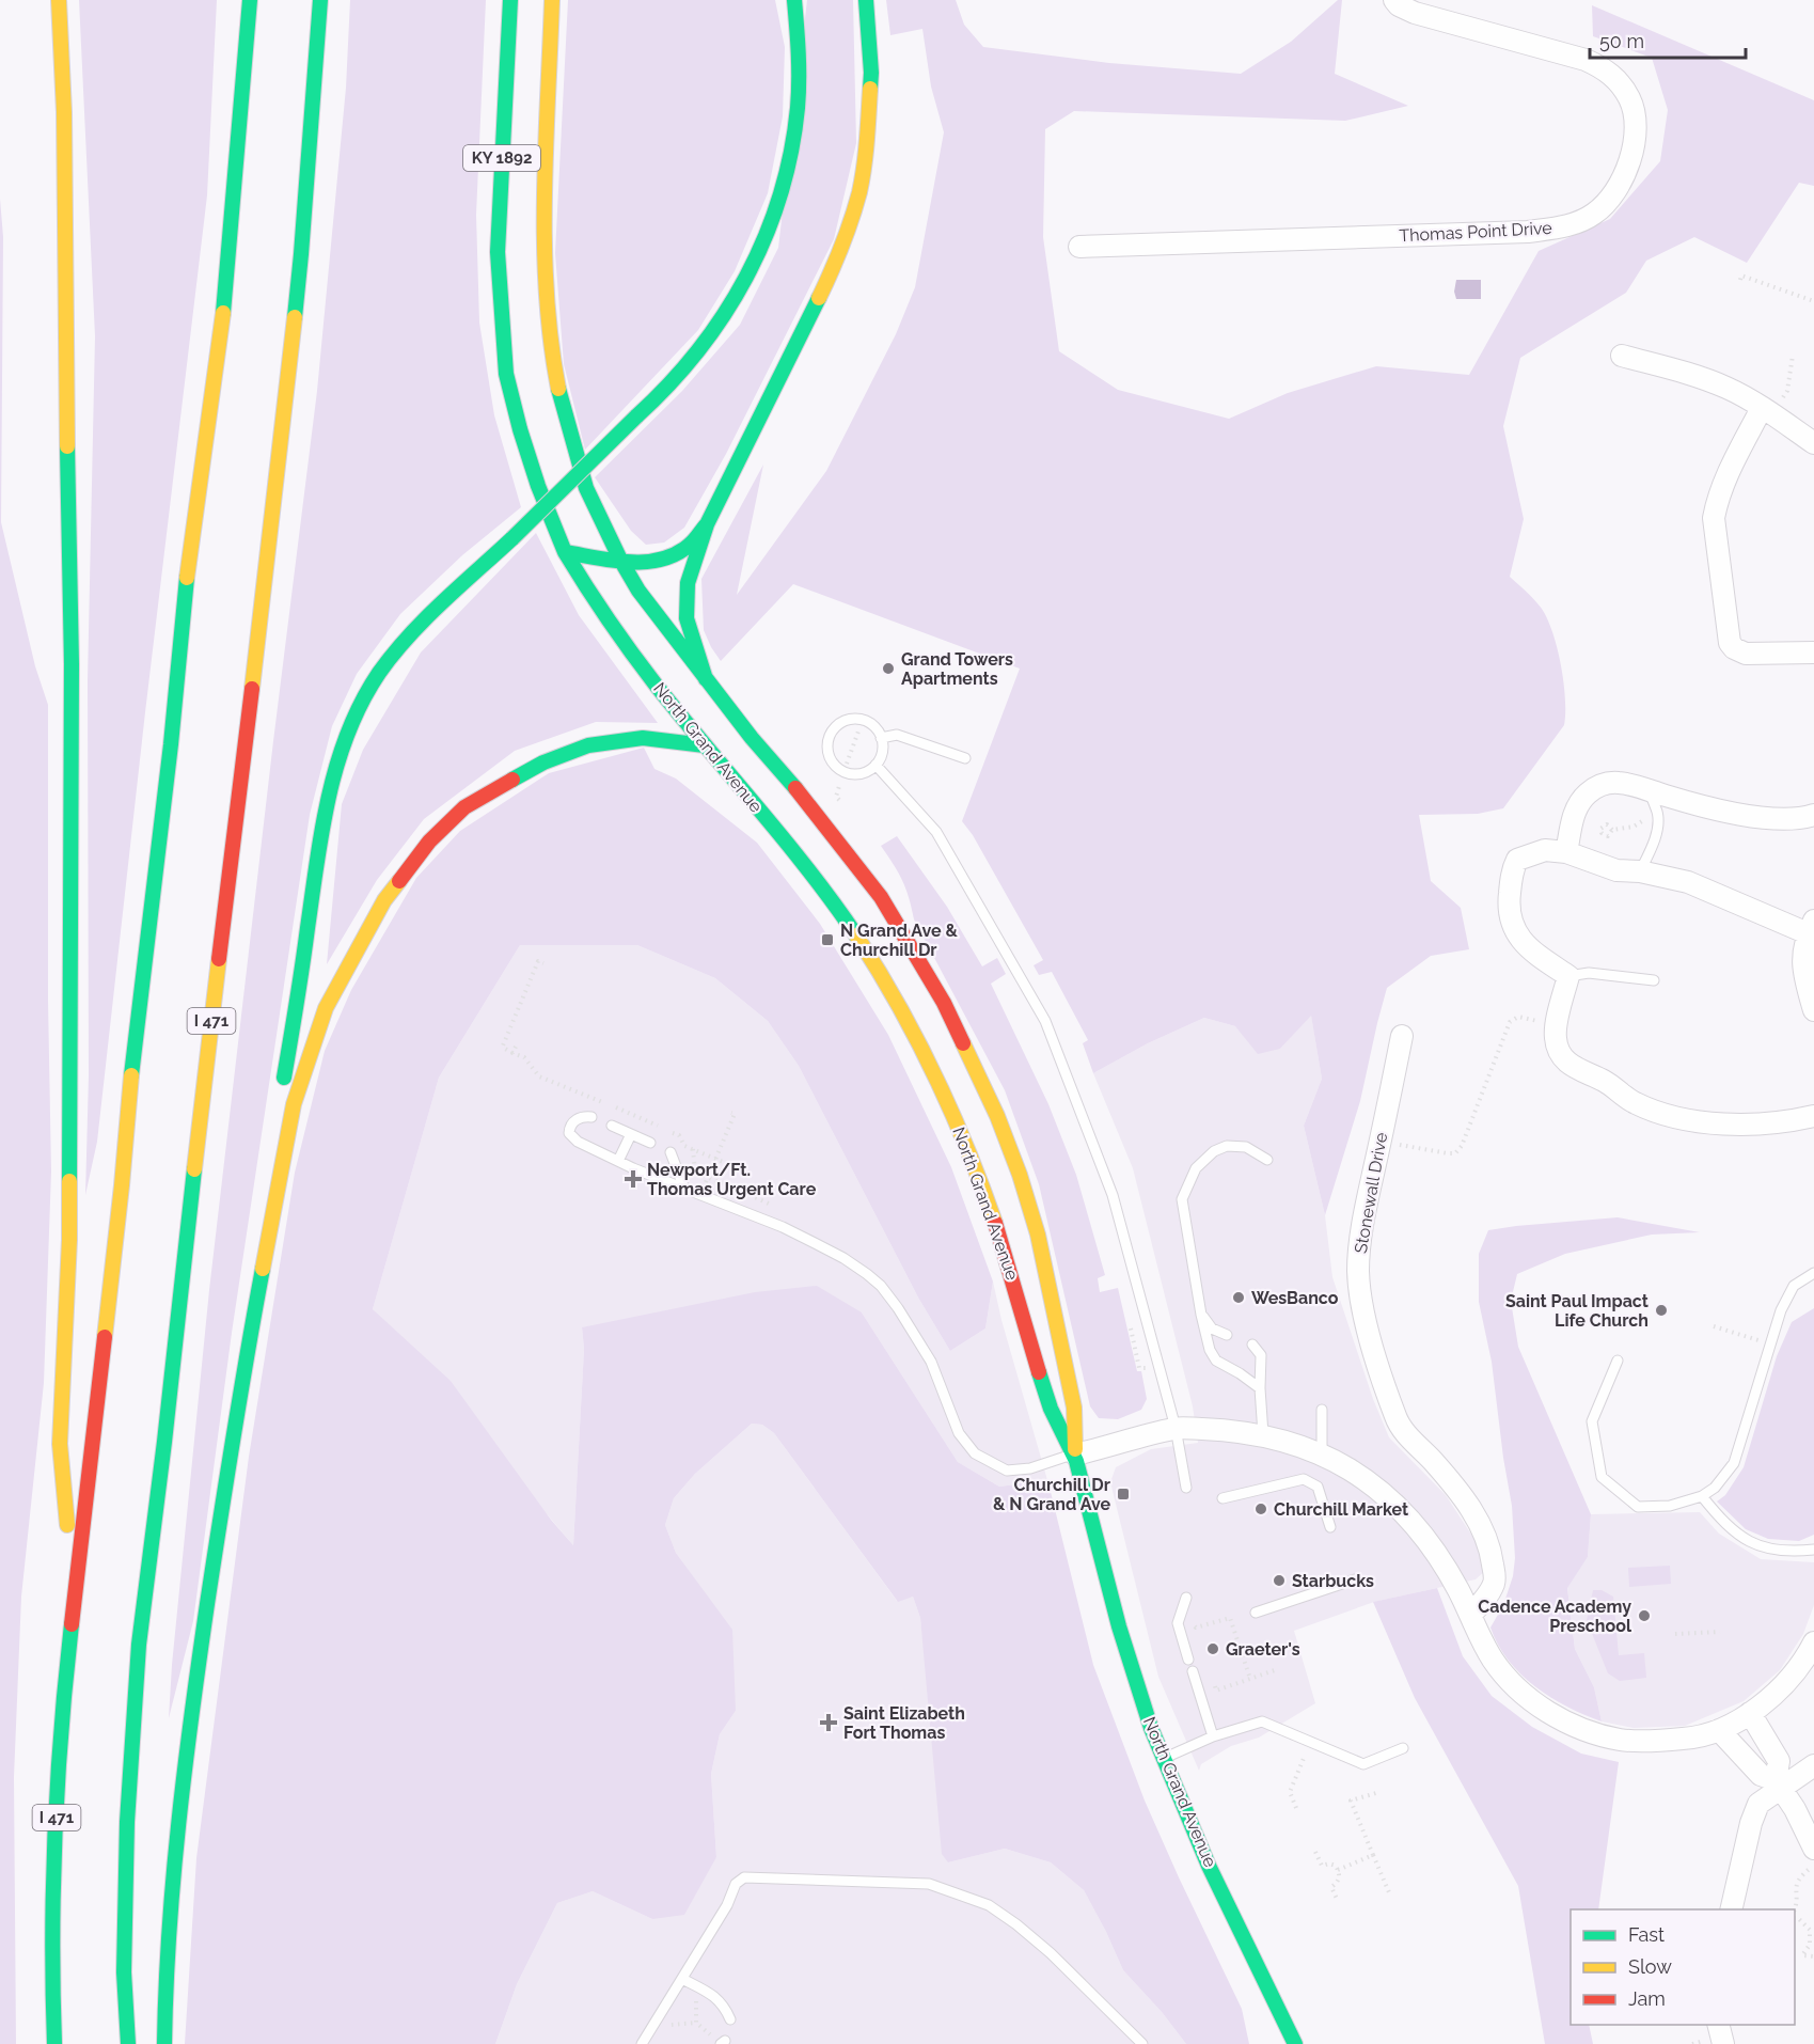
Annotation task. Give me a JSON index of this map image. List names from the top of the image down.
{
  "streets": {
    "main road": ["KY 1892", "North Grand Avenue", "I 471"],
    "street": ["Thomas Point Drive", "Stonewall Drive"]
  },
  "places": {
    "other": [
      "Grand Towers Apartments",
      "WesBanco",
      "Saint Paul Impact Life Church",
      "Churchill Market",
      "Starbucks",
      "Cadence Academy Preschool",
      "Graeter's"
    ],
    "transit": ["N Grand Ave & Churchill Dr", "Churchill Dr & N Grand Ave"],
    "health": ["Newport/Ft. Thomas Urgent Care", "Saint Elizabeth Fort Thomas"]
  },
  "legend": ["Fast", "Slow", "Jam"],
  "scale_bar": "50 m"
}
